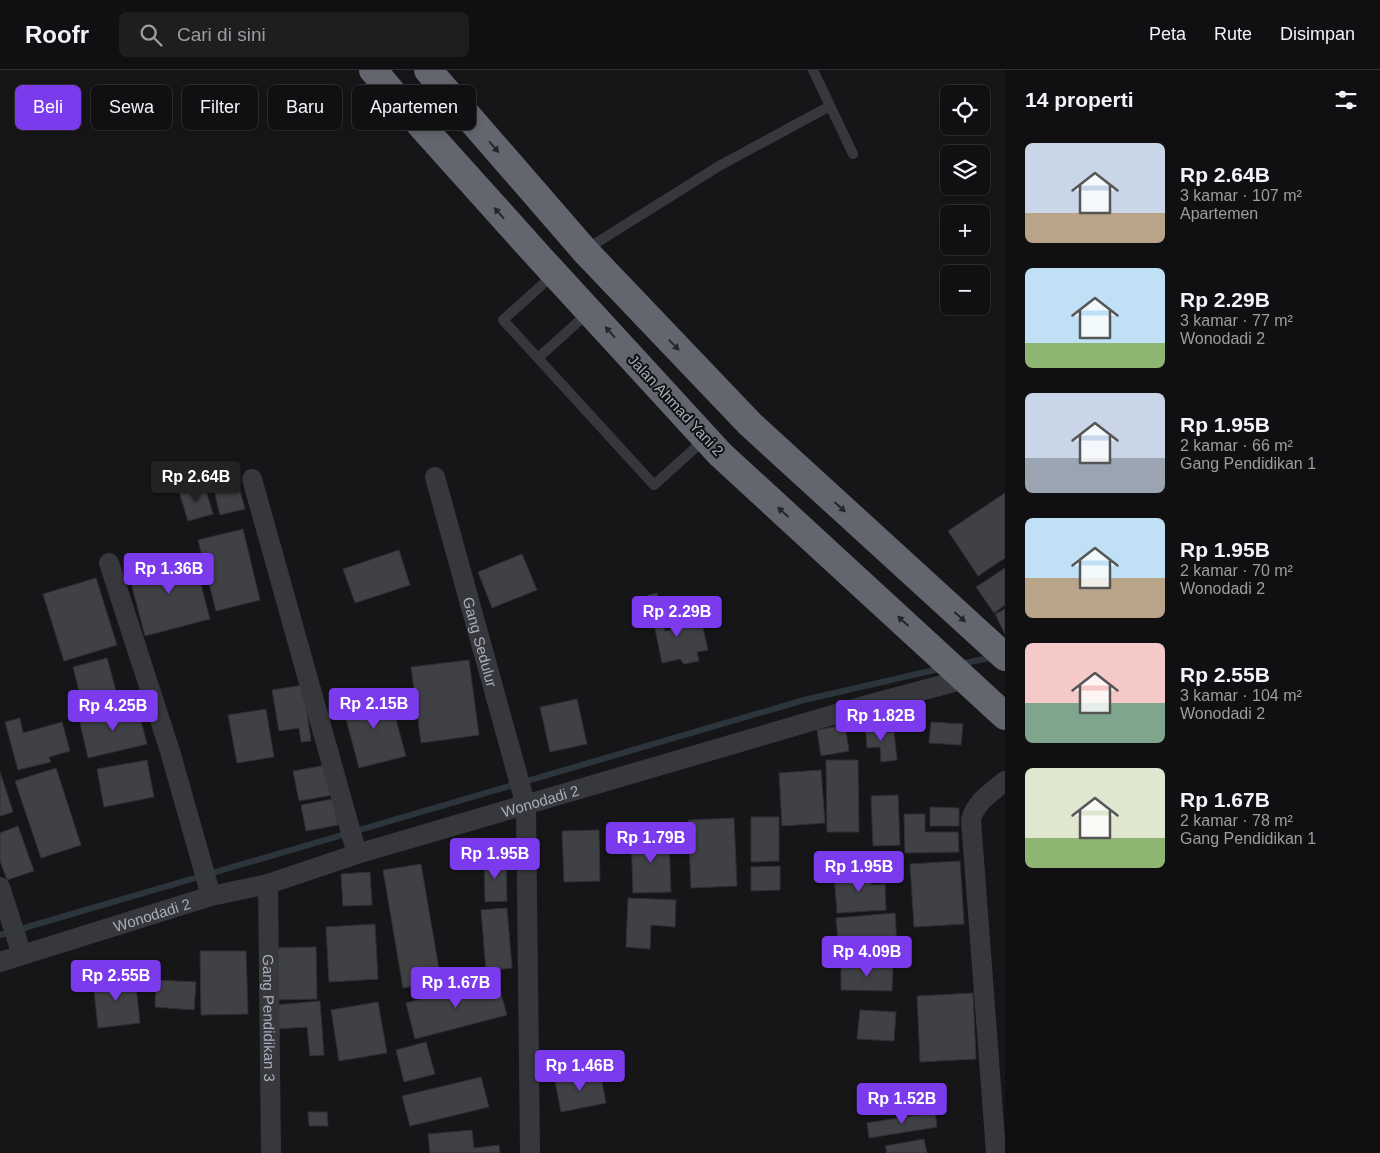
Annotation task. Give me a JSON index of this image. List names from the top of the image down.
{
  "streets": {
    "highway": ["Jalan Ahmad Yani 2"],
    "street": ["Gang Sedulur", "Wonodadi 2", "Gang Pendidikan 3"]
  },
  "crossings": [
    ["Jalan Ahmad Yani 2", "Wonodadi 2"],
    ["Gang Sedulur", "Wonodadi 2"],
    ["Wonodadi 2", "Gang Pendidikan 3"]
  ],
  "page": {
    "header": "Roofr",
    "search": "Cari di sini",
    "nav": ["Peta", "Rute", "Disimpan"],
    "heading": "14 properti",
    "map_buttons": ["+", "−"],
    "chip": [
      "Beli",
      "Sewa",
      "Filter",
      "Baru",
      "Apartemen"
    ],
    "list": [
      {
        "name": "Rp 2.64B",
        "note": "3 kamar · 107 m² · Apartemen"
      },
      {
        "name": "Rp 2.29B",
        "note": "3 kamar · 77 m² · Wonodadi 2"
      },
      {
        "name": "Rp 1.95B",
        "note": "2 kamar · 66 m² · Gang Pendidikan 1"
      },
      {
        "name": "Rp 1.95B",
        "note": "2 kamar · 70 m² · Wonodadi 2"
      },
      {
        "name": "Rp 2.55B",
        "note": "3 kamar · 104 m² · Wonodadi 2"
      },
      {
        "name": "Rp 1.67B",
        "note": "2 kamar · 78 m² · Gang Pendidikan 1"
      }
    ],
    "price": [
      "Rp 2.64B",
      "Rp 1.36B",
      "Rp 2.29B",
      "Rp 2.15B",
      "Rp 4.25B",
      "Rp 1.82B",
      "Rp 1.79B",
      "Rp 1.95B",
      "Rp 1.95B",
      "Rp 4.09B",
      "Rp 2.55B",
      "Rp 1.67B",
      "Rp 1.46B",
      "Rp 1.52B"
    ]
  }
}
